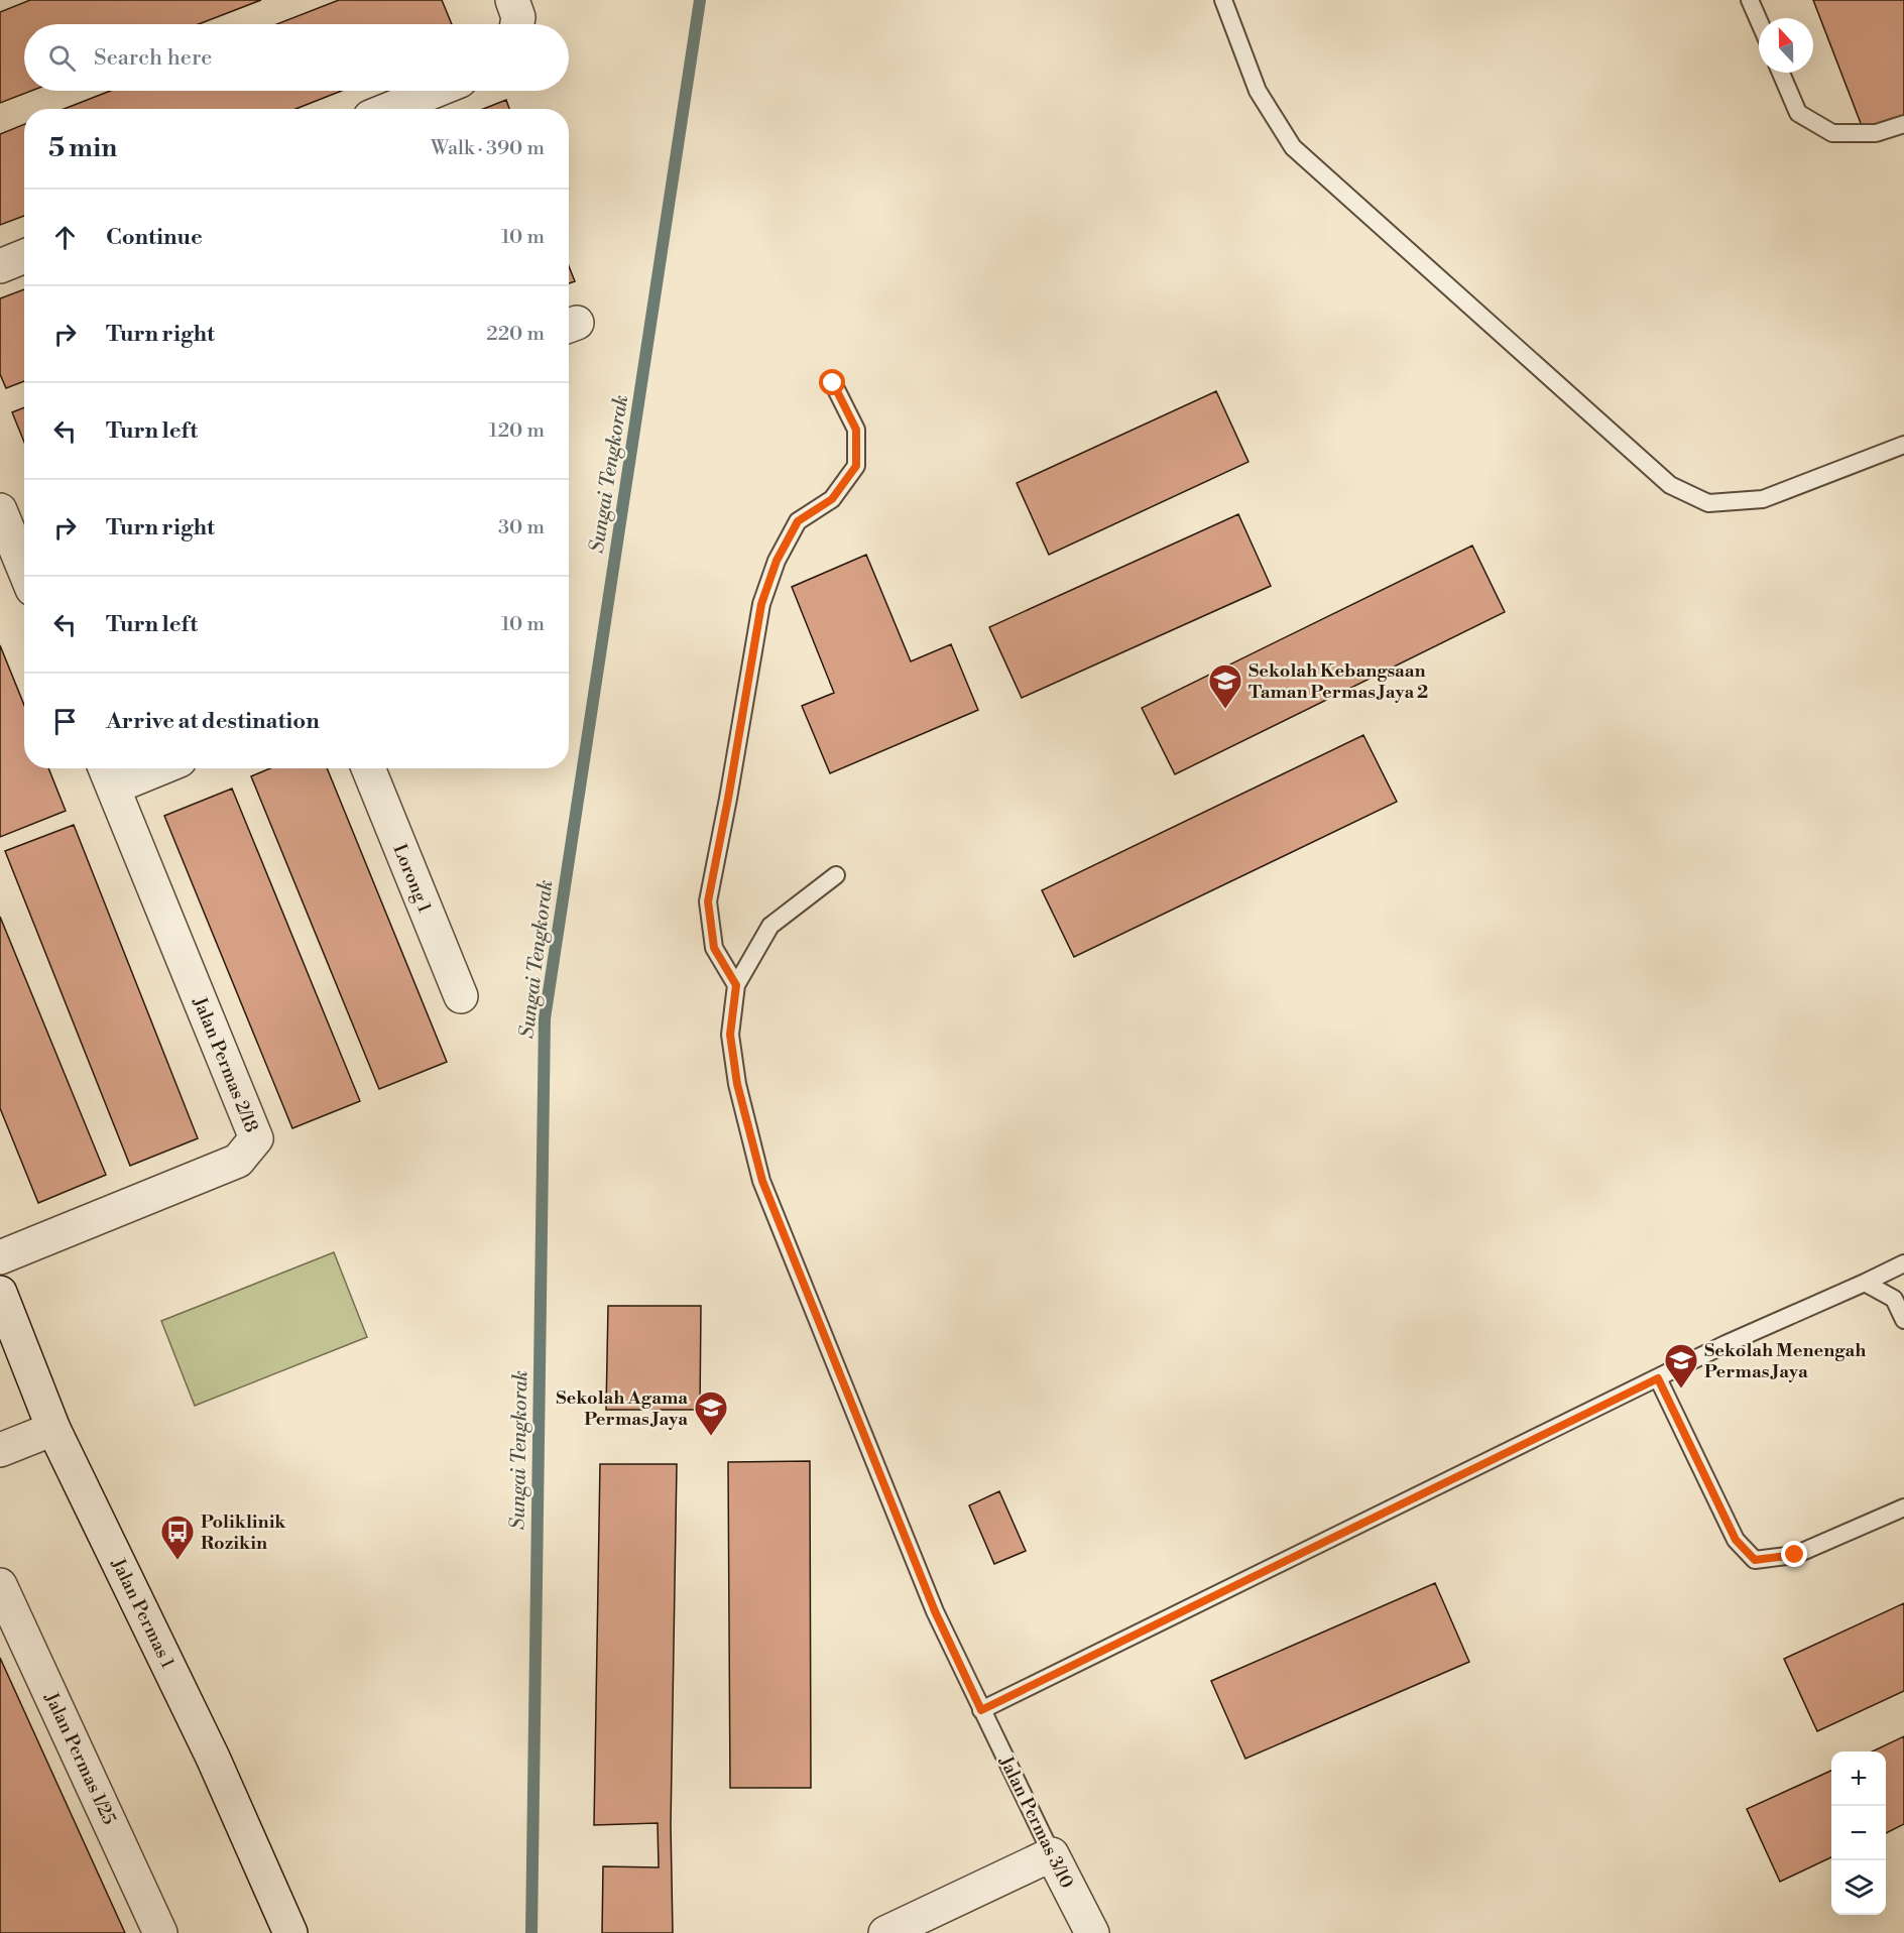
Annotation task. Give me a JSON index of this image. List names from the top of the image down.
{
  "streets": {
    "street": [
      "Lorong 1",
      "Jalan Permas 2/18",
      "Jalan Permas 1",
      "Jalan Permas 1/25",
      "Jalan Permas 3/10"
    ]
  },
  "water": ["Sungai Tengkorak"],
  "places": {
    "school or university": ["Sekolah Kebangsaan Taman Permas Jaya 2", "Sekolah Menengah Permas Jaya", "Sekolah Agama Permas Jaya"],
    "bus stop": ["Poliklinik Rozikin"]
  },
  "north": "top",
  "page": {
    "search": "Search here",
    "heading": ["5 min", "Walk · 390 m"],
    "list": [
      ["Continue", "10 m"],
      ["Turn right", "220 m"],
      ["Turn left", "120 m"],
      ["Turn right", "30 m"],
      ["Turn left", "10 m"],
      "Arrive at destination"
    ],
    "map_buttons": ["+", "−"]
  }
}
